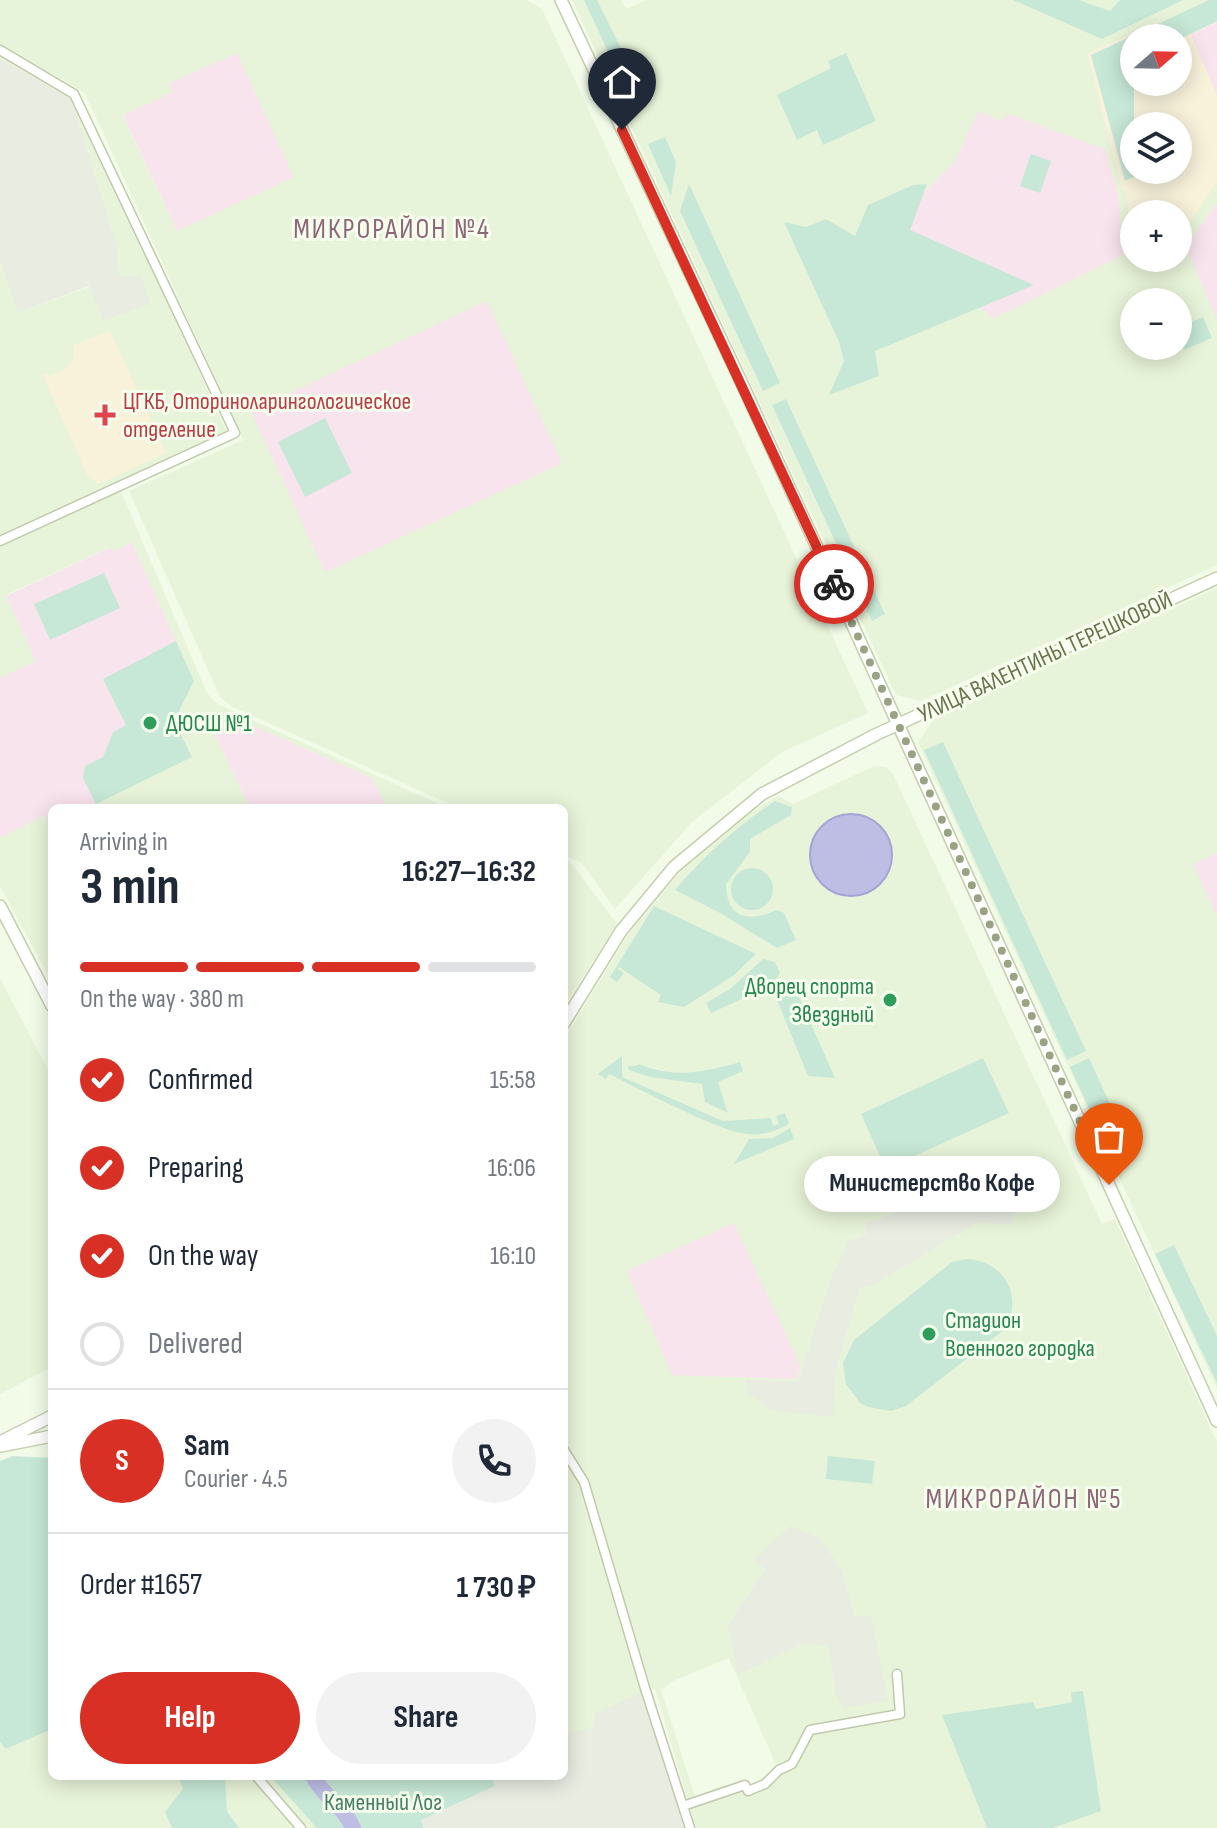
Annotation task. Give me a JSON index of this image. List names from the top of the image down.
{
  "streets": {
    "main road": ["УЛИЦА ВАЛЕНТИНЫ ТЕРЕШКОВОЙ"]
  },
  "districts": ["МИКРОРАЙОН №4", "МИКРОРАЙОН №5"],
  "parks": ["Каменный Лог"],
  "places": {
    "health": ["ЦГКБ, Оториноларингологическое отделение"],
    "other": [
      "ДЮСШ №1",
      "Дворец спорта Звездный",
      "Министерство Кофе",
      "Стадион Военного городка"
    ]
  },
  "north": "right",
  "page": {
    "map_buttons": ["+", "−"],
    "heading": ["3 min", "Arriving in", "16:27–16:32"],
    "panel": [
      "Sam",
      "Courier · 4.5",
      "Order #1657",
      "1 730 ₽"
    ],
    "bar": "On the way · 380 m",
    "list": [
      ["Confirmed", "15:58"],
      ["Preparing", "16:06"],
      ["On the way", "16:10"],
      "Delivered"
    ],
    "bubble": "Министерство Кофе",
    "round": "S",
    "buttons": ["Help", "Share"]
  }
}
